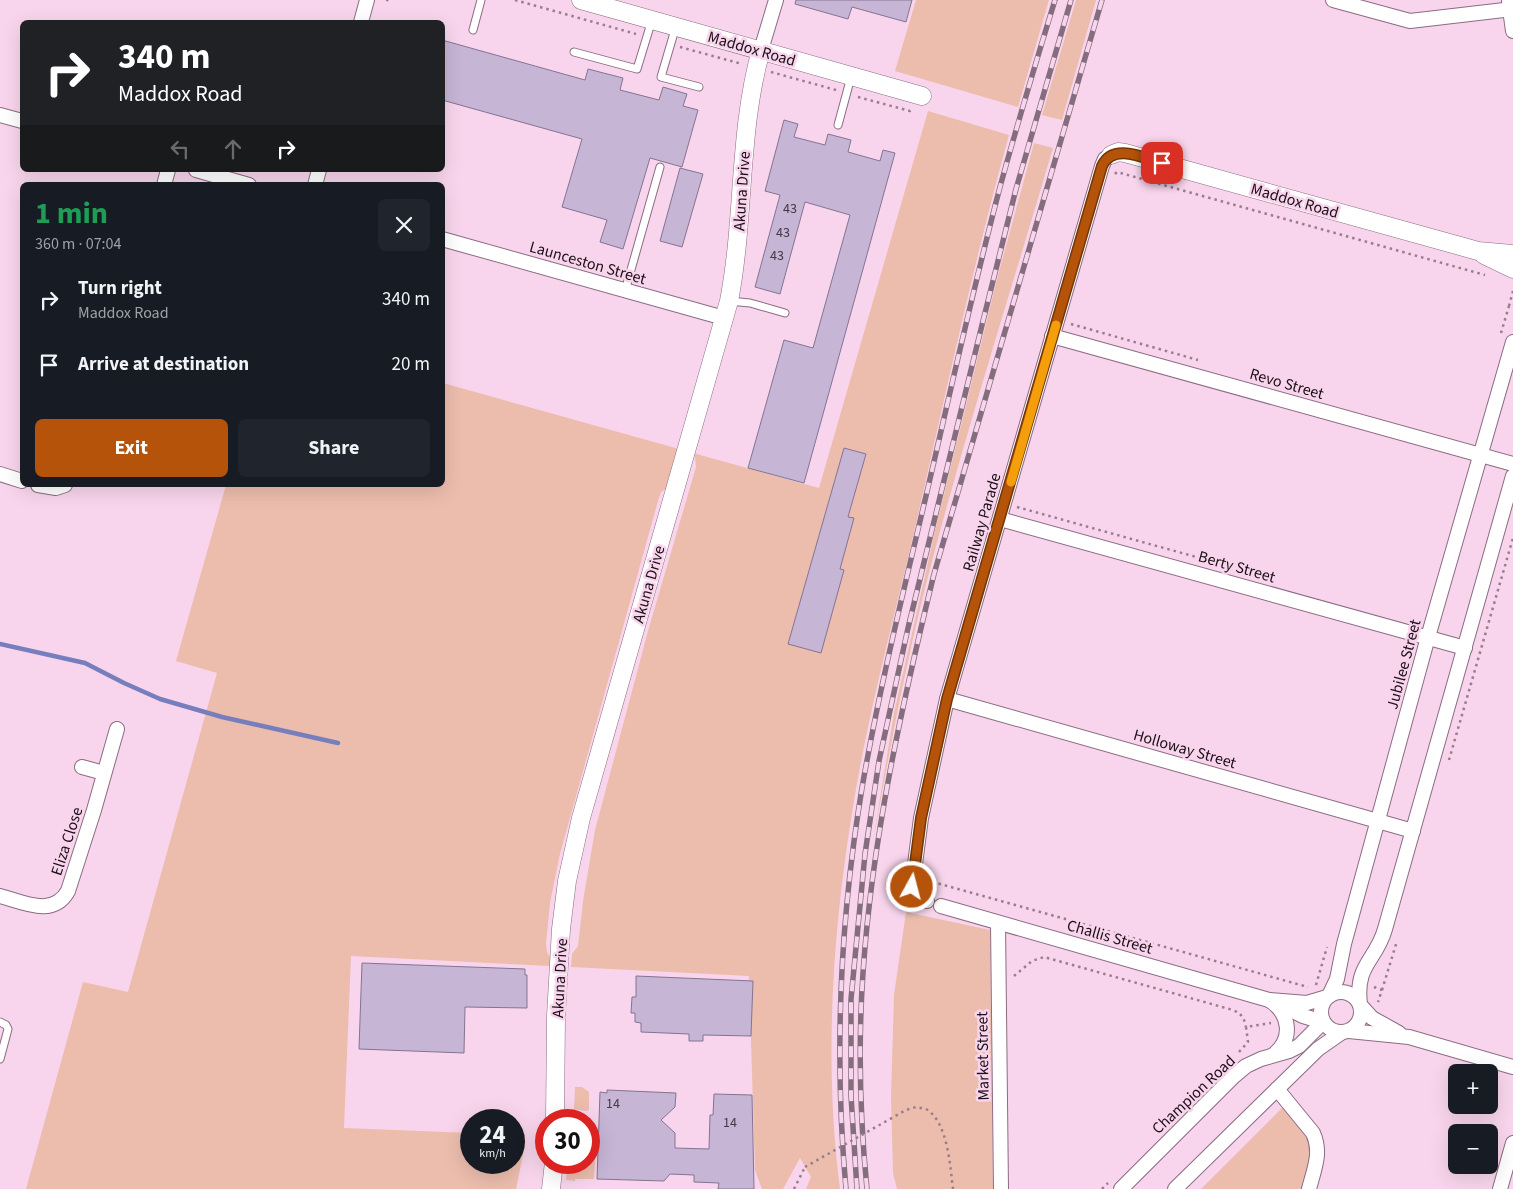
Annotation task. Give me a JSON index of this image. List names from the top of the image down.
{
  "streets": {
    "street": [
      "Maddox Road",
      "Akuna Drive",
      "Launceston Street",
      "Revo Street",
      "Railway Parade",
      "Berty Street",
      "Jubilee Street",
      "Holloway Street",
      "Eliza Close",
      "Challis Street",
      "Market Street",
      "Champion Road"
    ]
  },
  "crossings": [
    ["Maddox Road", "Akuna Drive"],
    ["Maddox Road", "Railway Parade"],
    ["Akuna Drive", "Launceston Street"],
    ["Revo Street", "Railway Parade"],
    ["Revo Street", "Jubilee Street"],
    ["Railway Parade", "Berty Street"],
    ["Railway Parade", "Holloway Street"],
    ["Berty Street", "Jubilee Street"],
    ["Jubilee Street", "Holloway Street"],
    ["Jubilee Street", "Challis Street"],
    ["Jubilee Street", "Champion Road"],
    ["Challis Street", "Market Street"],
    ["Challis Street", "Champion Road"]
  ],
  "house_numbers": [
    "43",
    "43",
    "43",
    "14",
    "14"
  ],
  "page": {
    "turn": ["340 m", "Maddox Road"],
    "heading": ["1 min", "360 m · 07:04"],
    "list": [
      {
        "name": "Turn right",
        "note": "Maddox Road",
        "value": "340 m"
      },
      {
        "name": "Arrive at destination",
        "value": "20 m"
      }
    ],
    "buttons": ["Exit", "Share"],
    "map_buttons": ["+", "−"],
    "speed": "24 km/h",
    "limit": "30"
  }
}
